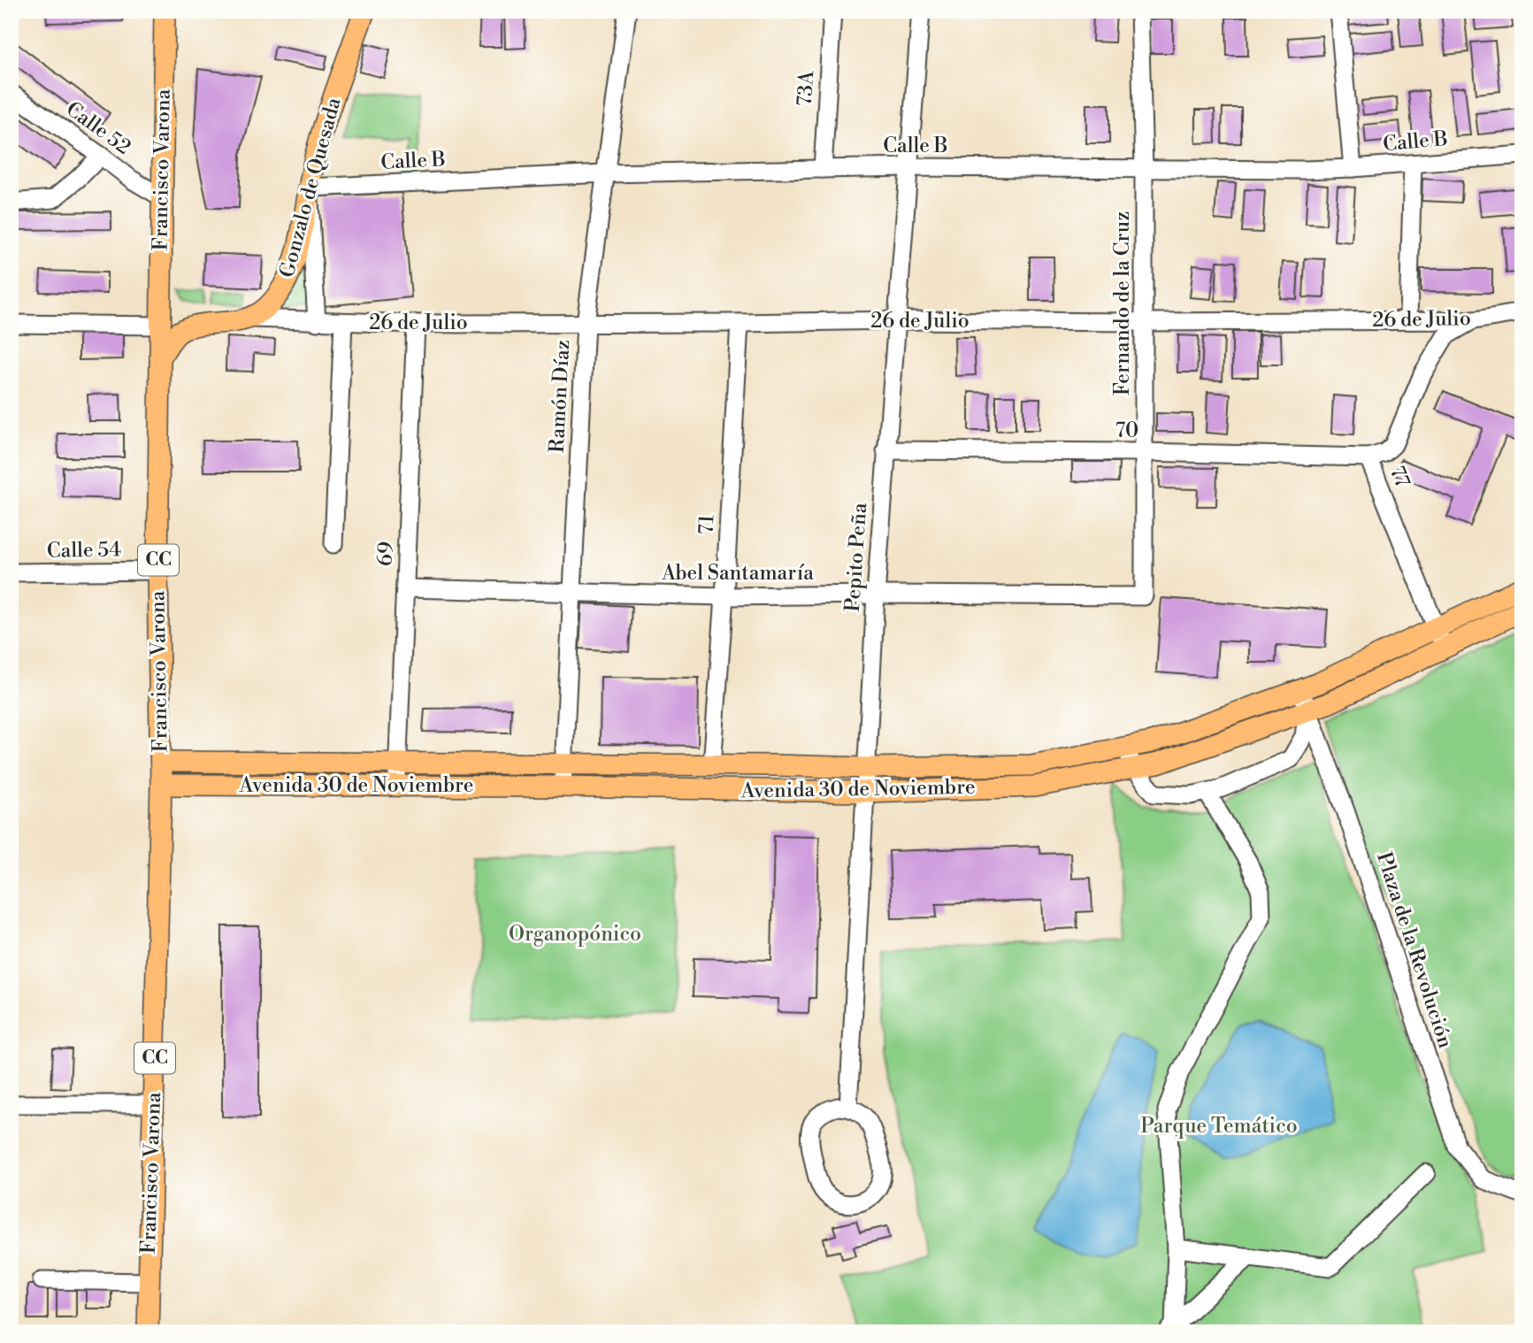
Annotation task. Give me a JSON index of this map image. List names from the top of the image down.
{
  "streets": {
    "main road": [
      "Francisco Varona",
      "Gonzalo de Quesada",
      "CC",
      "Avenida 30 de Noviembre"
    ],
    "street": [
      "73A",
      "Calle 52",
      "Calle B",
      "Fernando de la Cruz",
      "26 de Julio",
      "Ramón Díaz",
      "70",
      "77",
      "71",
      "Calle 54",
      "69",
      "Pepito Peña",
      "Abel Santamaría",
      "Plaza de la Revolución"
    ]
  },
  "crossings": [
    ["73A", "Calle B"],
    ["Calle 52", "Francisco Varona"],
    ["Calle B", "Gonzalo de Quesada"],
    ["Calle B", "Fernando de la Cruz"],
    ["Calle B", "Ramón Díaz"],
    ["Calle B", "Pepito Peña"],
    ["Francisco Varona", "Calle 54"],
    ["Francisco Varona", "Avenida 30 de Noviembre"],
    ["Gonzalo de Quesada", "26 de Julio"],
    ["Fernando de la Cruz", "26 de Julio"],
    ["Fernando de la Cruz", "70"],
    ["Fernando de la Cruz", "Abel Santamaría"],
    ["26 de Julio", "Ramón Díaz"],
    ["26 de Julio", "77"],
    ["26 de Julio", "71"],
    ["26 de Julio", "69"],
    ["26 de Julio", "Pepito Peña"],
    ["Ramón Díaz", "Abel Santamaría"],
    ["Ramón Díaz", "Avenida 30 de Noviembre"],
    ["70", "77"],
    ["70", "Pepito Peña"],
    ["77", "Avenida 30 de Noviembre"],
    ["71", "Abel Santamaría"],
    ["71", "Avenida 30 de Noviembre"],
    ["69", "Abel Santamaría"],
    ["69", "Avenida 30 de Noviembre"],
    ["Pepito Peña", "Abel Santamaría"],
    ["Pepito Peña", "Avenida 30 de Noviembre"],
    ["Avenida 30 de Noviembre", "Plaza de la Revolución"]
  ],
  "parks": ["Organopónico", "Parque Temático"]
}
